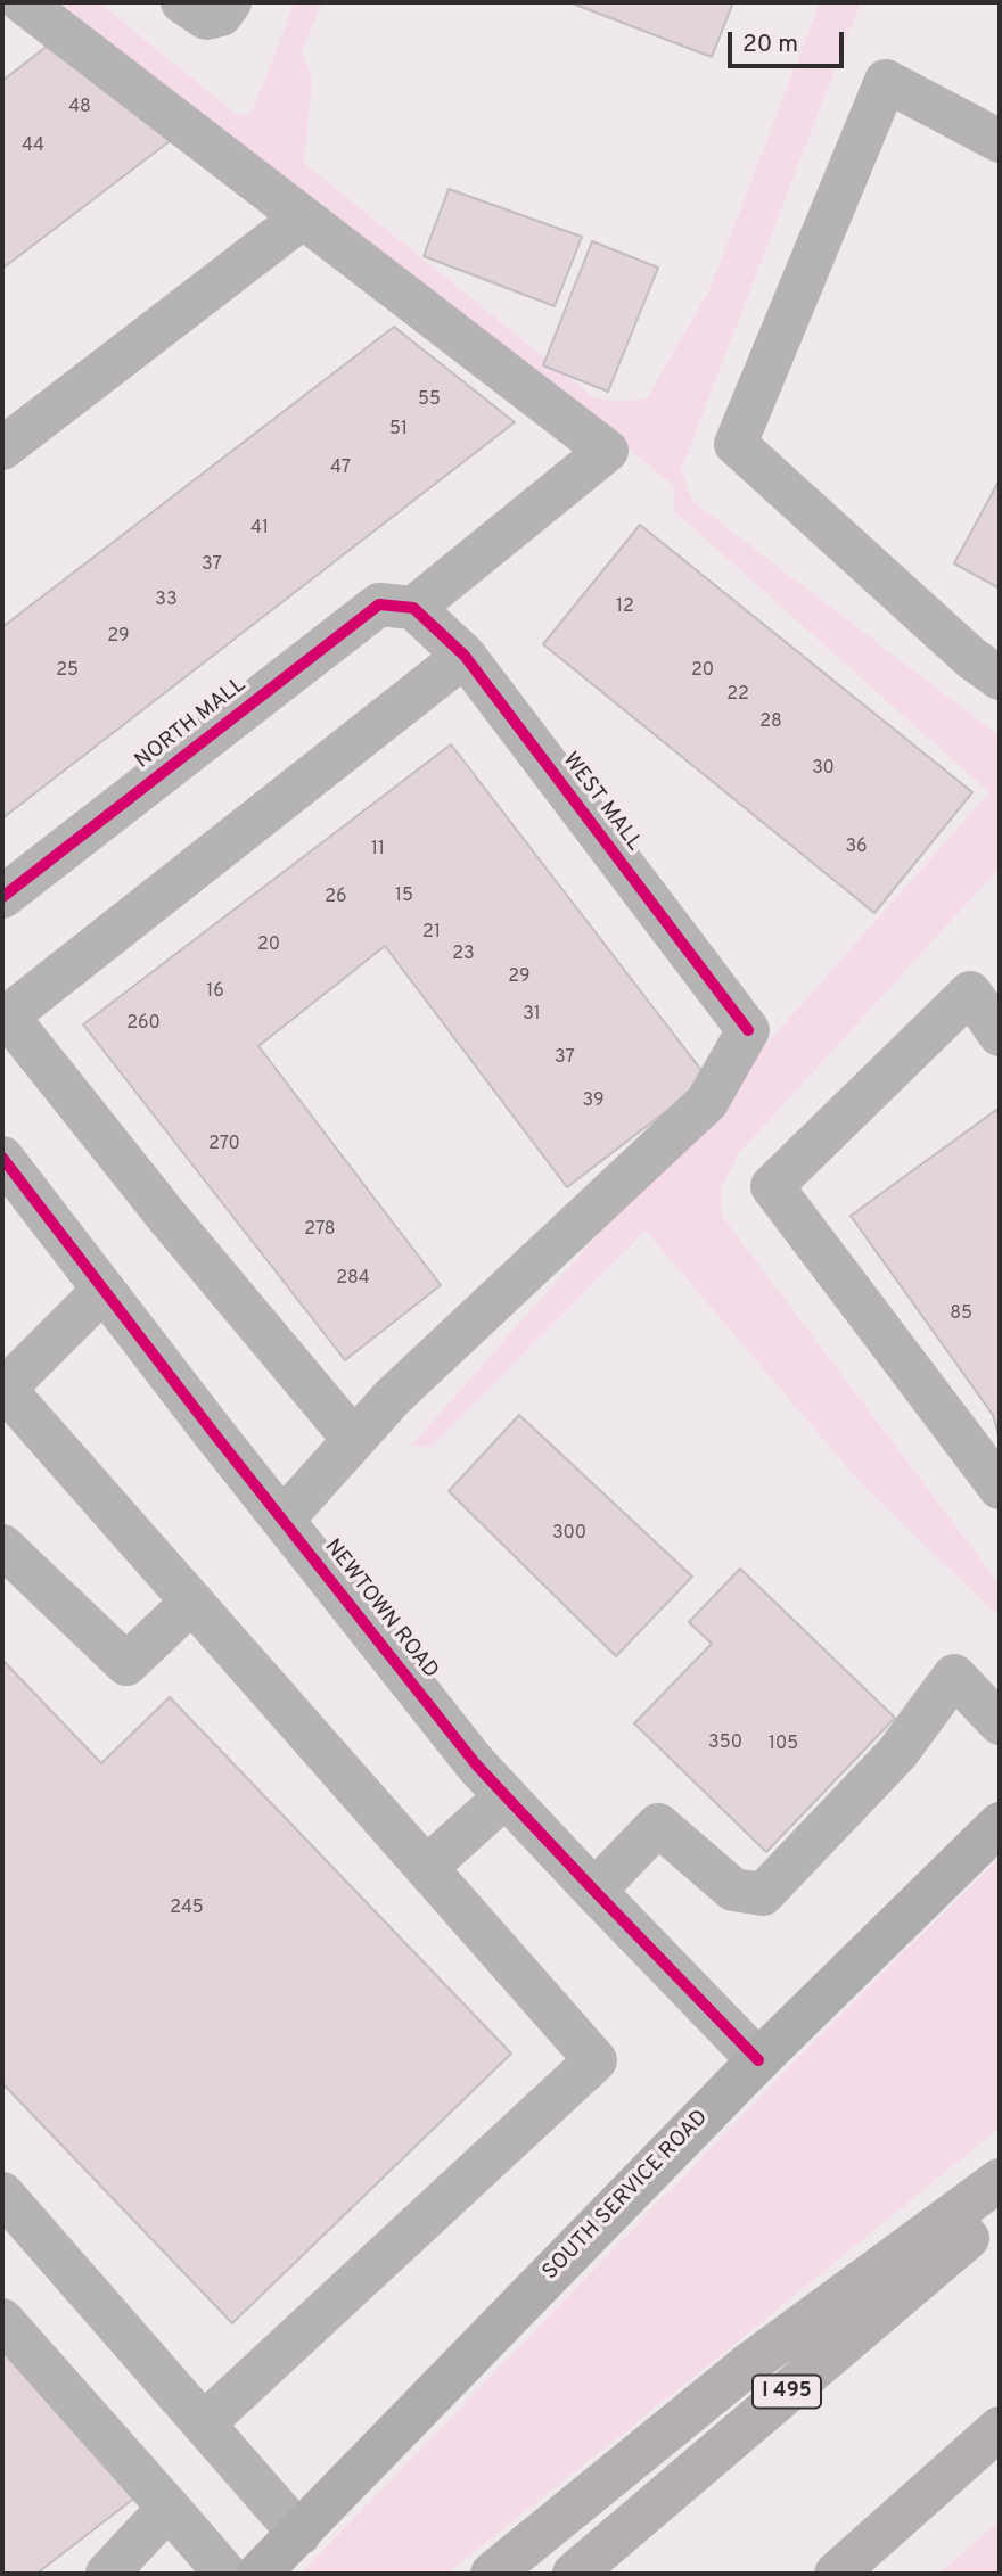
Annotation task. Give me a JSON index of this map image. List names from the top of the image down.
{
  "streets": {
    "highway": ["I 495"],
    "main road": ["SOUTH SERVICE ROAD"],
    "street": ["NORTH MALL", "WEST MALL", "NEWTOWN ROAD"]
  },
  "crossings": [
    ["NORTH MALL", "WEST MALL"],
    ["NEWTOWN ROAD", "SOUTH SERVICE ROAD"]
  ],
  "house_numbers": [
    "48",
    "44",
    "55",
    "51",
    "47",
    "41",
    "37",
    "33",
    "12",
    "29",
    "25",
    "20",
    "22",
    "28",
    "30",
    "36",
    "11",
    "15",
    "26",
    "21",
    "20",
    "23",
    "29",
    "16",
    "31",
    "260",
    "37",
    "39",
    "270",
    "278",
    "284",
    "85",
    "300",
    "350",
    "105",
    "245"
  ],
  "scale_bar": "20 m"
}
